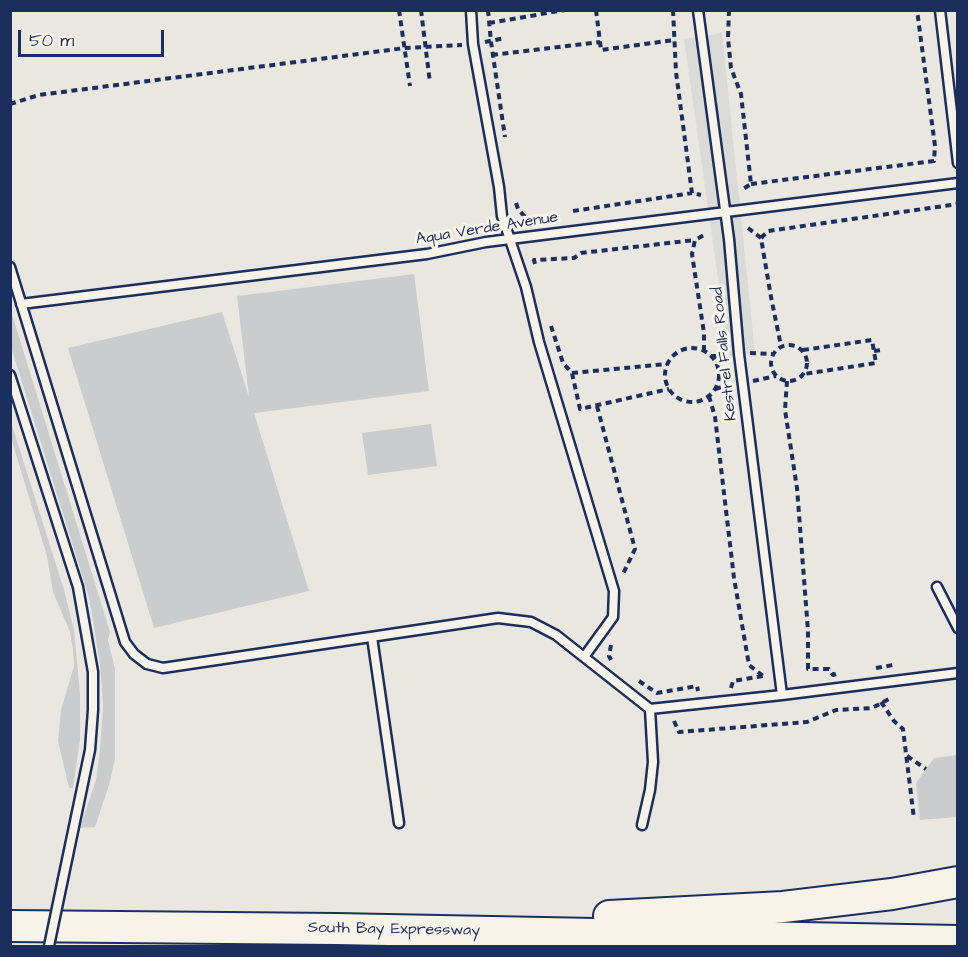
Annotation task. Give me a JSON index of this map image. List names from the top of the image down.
{
  "streets": {
    "highway": ["South Bay Expressway"],
    "lane": ["Aqua Verde Avenue", "Kestrel Falls Road"]
  },
  "crossings": [
    ["Aqua Verde Avenue", "Kestrel Falls Road"]
  ],
  "scale_bar": "50 m"
}
